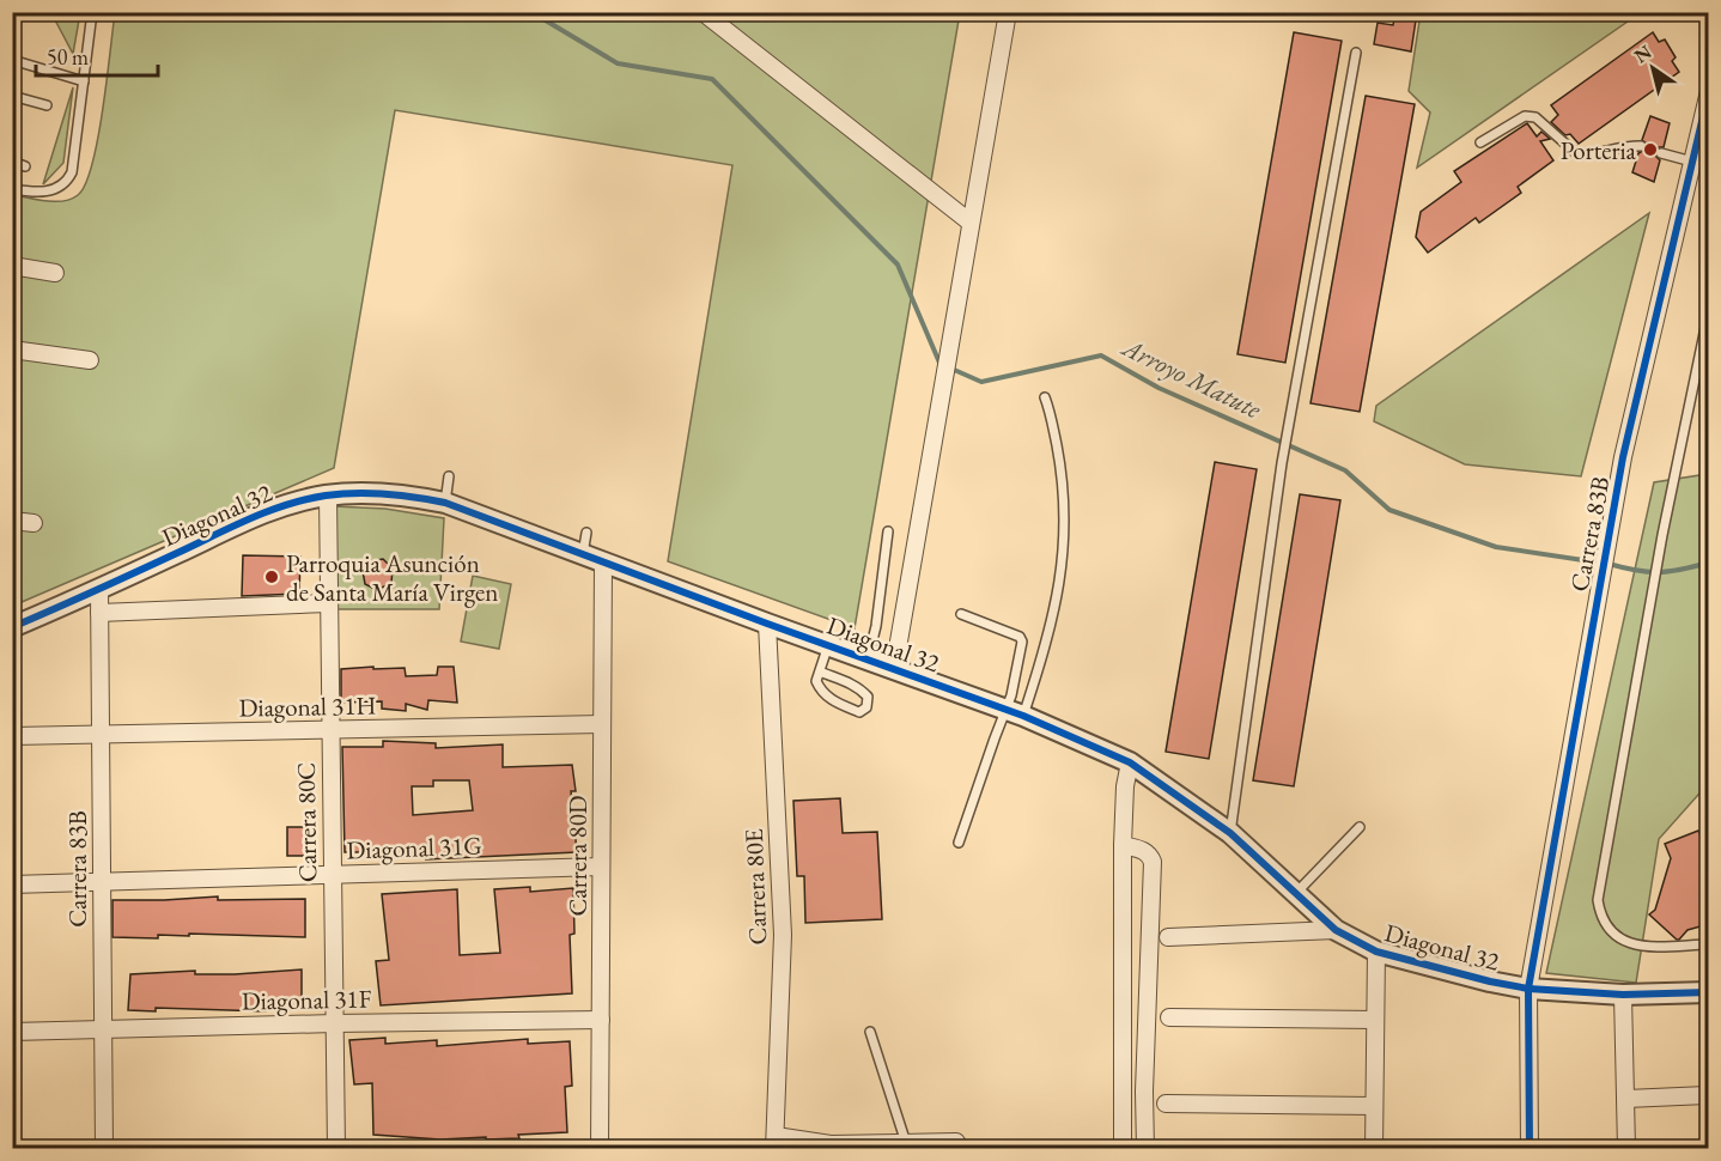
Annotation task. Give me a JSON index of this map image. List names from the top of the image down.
{
  "streets": {
    "street": [
      "Diagonal 32",
      "Carrera 83B",
      "Diagonal 31H",
      "Carrera 80C",
      "Diagonal 31G",
      "Carrera 80D",
      "Carrera 80E",
      "Diagonal 31F"
    ]
  },
  "crossings": [
    ["Diagonal 32", "Carrera 83B"],
    ["Diagonal 32", "Carrera 80C"],
    ["Diagonal 32", "Carrera 80D"],
    ["Diagonal 32", "Carrera 80E"],
    ["Carrera 83B", "Diagonal 31H"],
    ["Carrera 83B", "Diagonal 31G"],
    ["Carrera 83B", "Diagonal 31F"],
    ["Diagonal 31H", "Carrera 80C"],
    ["Diagonal 31H", "Carrera 80D"],
    ["Carrera 80C", "Diagonal 31G"],
    ["Carrera 80C", "Diagonal 31F"],
    ["Diagonal 31G", "Carrera 80D"],
    ["Carrera 80D", "Diagonal 31F"]
  ],
  "water": ["Arroyo Matute"],
  "places": ["Porteria", "Parroquia Asunción de Santa María Virgen"],
  "scale_bar": "50 m",
  "north": "top left"
}
